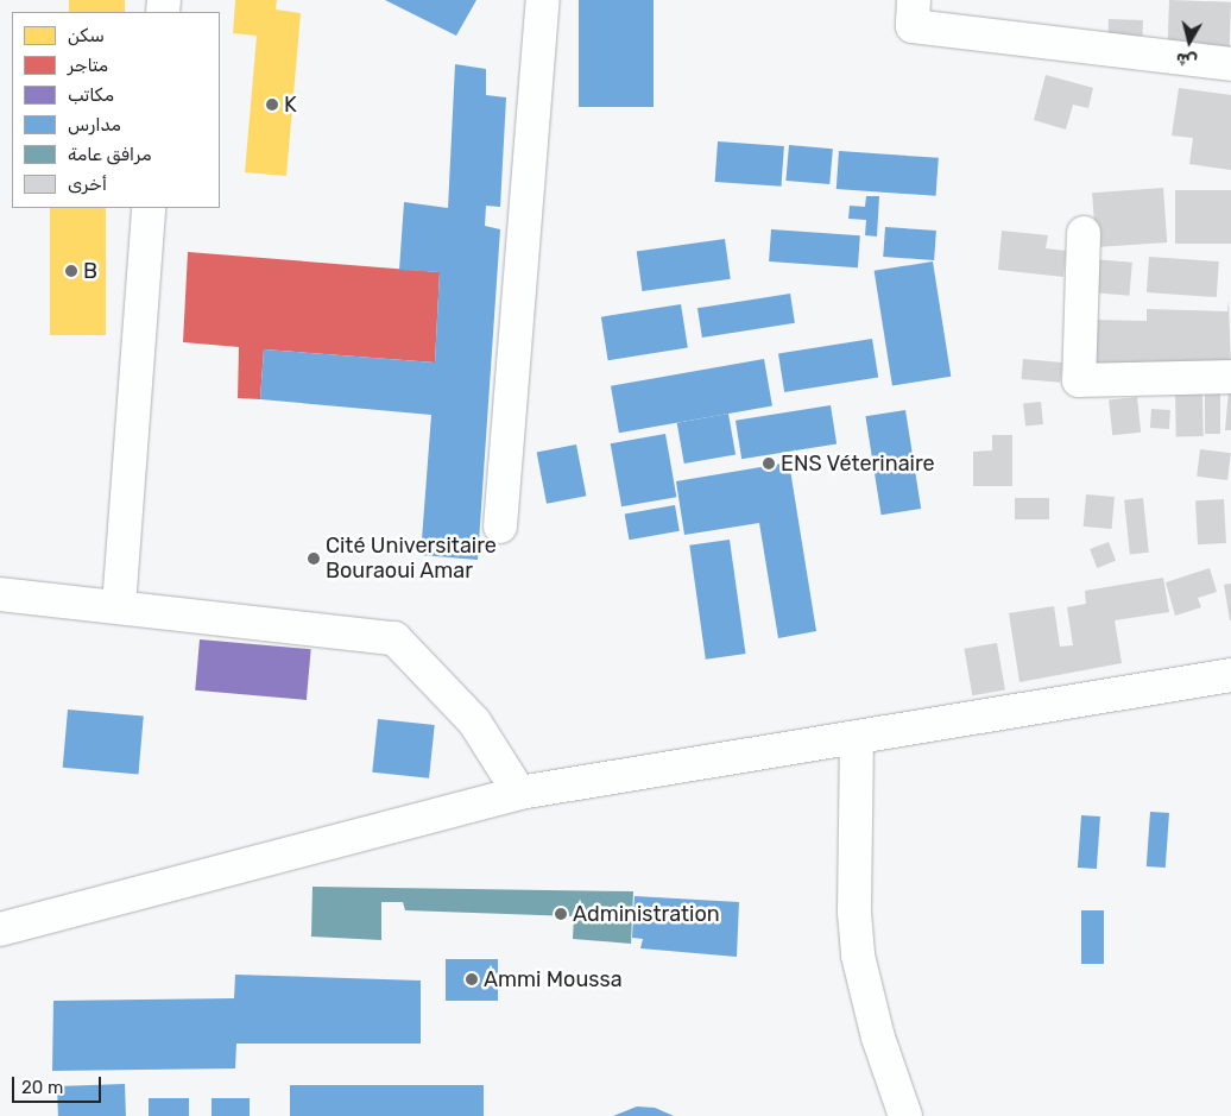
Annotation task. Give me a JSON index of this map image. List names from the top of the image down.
{
  "places": [
    "K",
    "B",
    "ENS Véterinaire",
    "Cité Universitaire Bouraoui Amar",
    "Administration",
    "Ammi Moussa"
  ],
  "legend": [
    "سكن",
    "متاجر",
    "مكاتب",
    "مدارس",
    "مرافق عامة",
    "أخرى"
  ],
  "scale_bar": "20 m",
  "north": "bottom"
}
